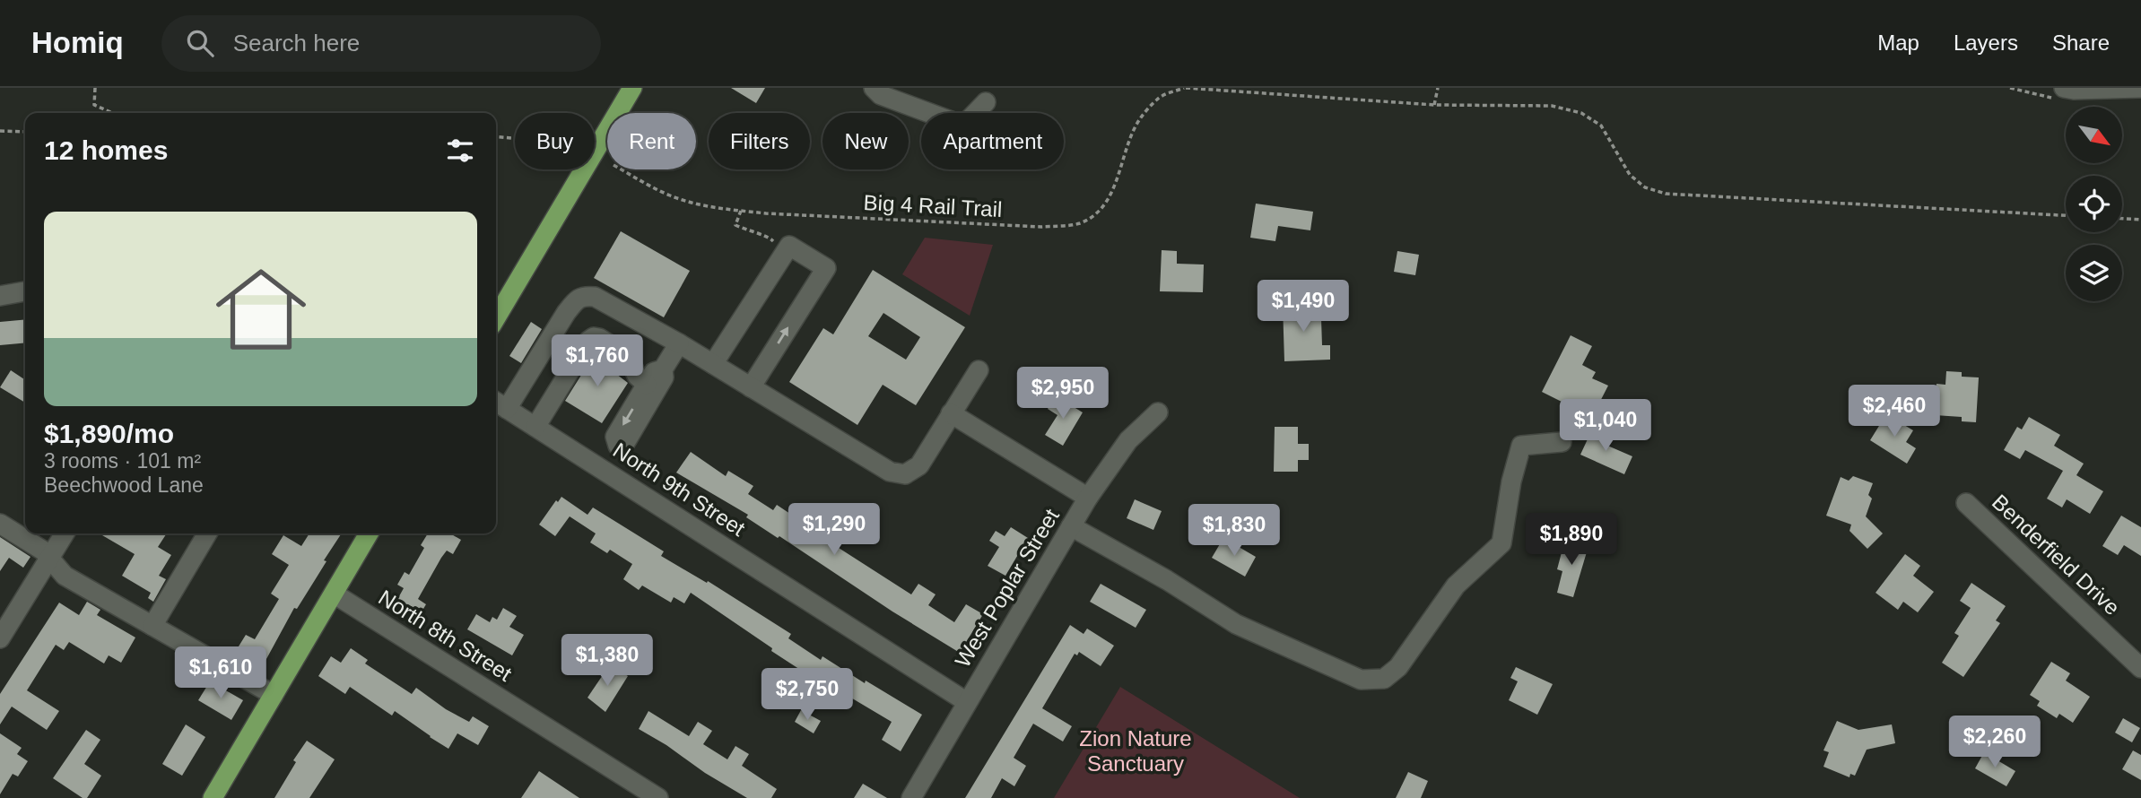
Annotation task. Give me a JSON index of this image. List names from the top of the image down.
{
  "streets": {
    "street": [
      "North 9th Street",
      "Benderfield Drive",
      "West Poplar Street",
      "North 8th Street"
    ],
    "path": ["Big 4 Rail Trail"]
  },
  "crossings": [
    ["North 9th Street", "West Poplar Street"]
  ],
  "parks": ["Zion Nature Sanctuary"],
  "north": "bottom right",
  "page": {
    "header": "Homiq",
    "search": "Search here",
    "nav": ["Map", "Layers", "Share"],
    "chip": [
      "Buy",
      "Rent",
      "Filters",
      "New",
      "Apartment"
    ],
    "heading": "12 homes",
    "list": [
      {
        "name": "$1,890/mo",
        "note": "3 rooms · 101 m² · Beechwood Lane"
      }
    ],
    "price": [
      "$1,490",
      "$1,760",
      "$2,950",
      "$2,460",
      "$1,040",
      "$1,290",
      "$1,830",
      "$1,890",
      "$1,380",
      "$1,610",
      "$2,750",
      "$2,260"
    ]
  }
}
